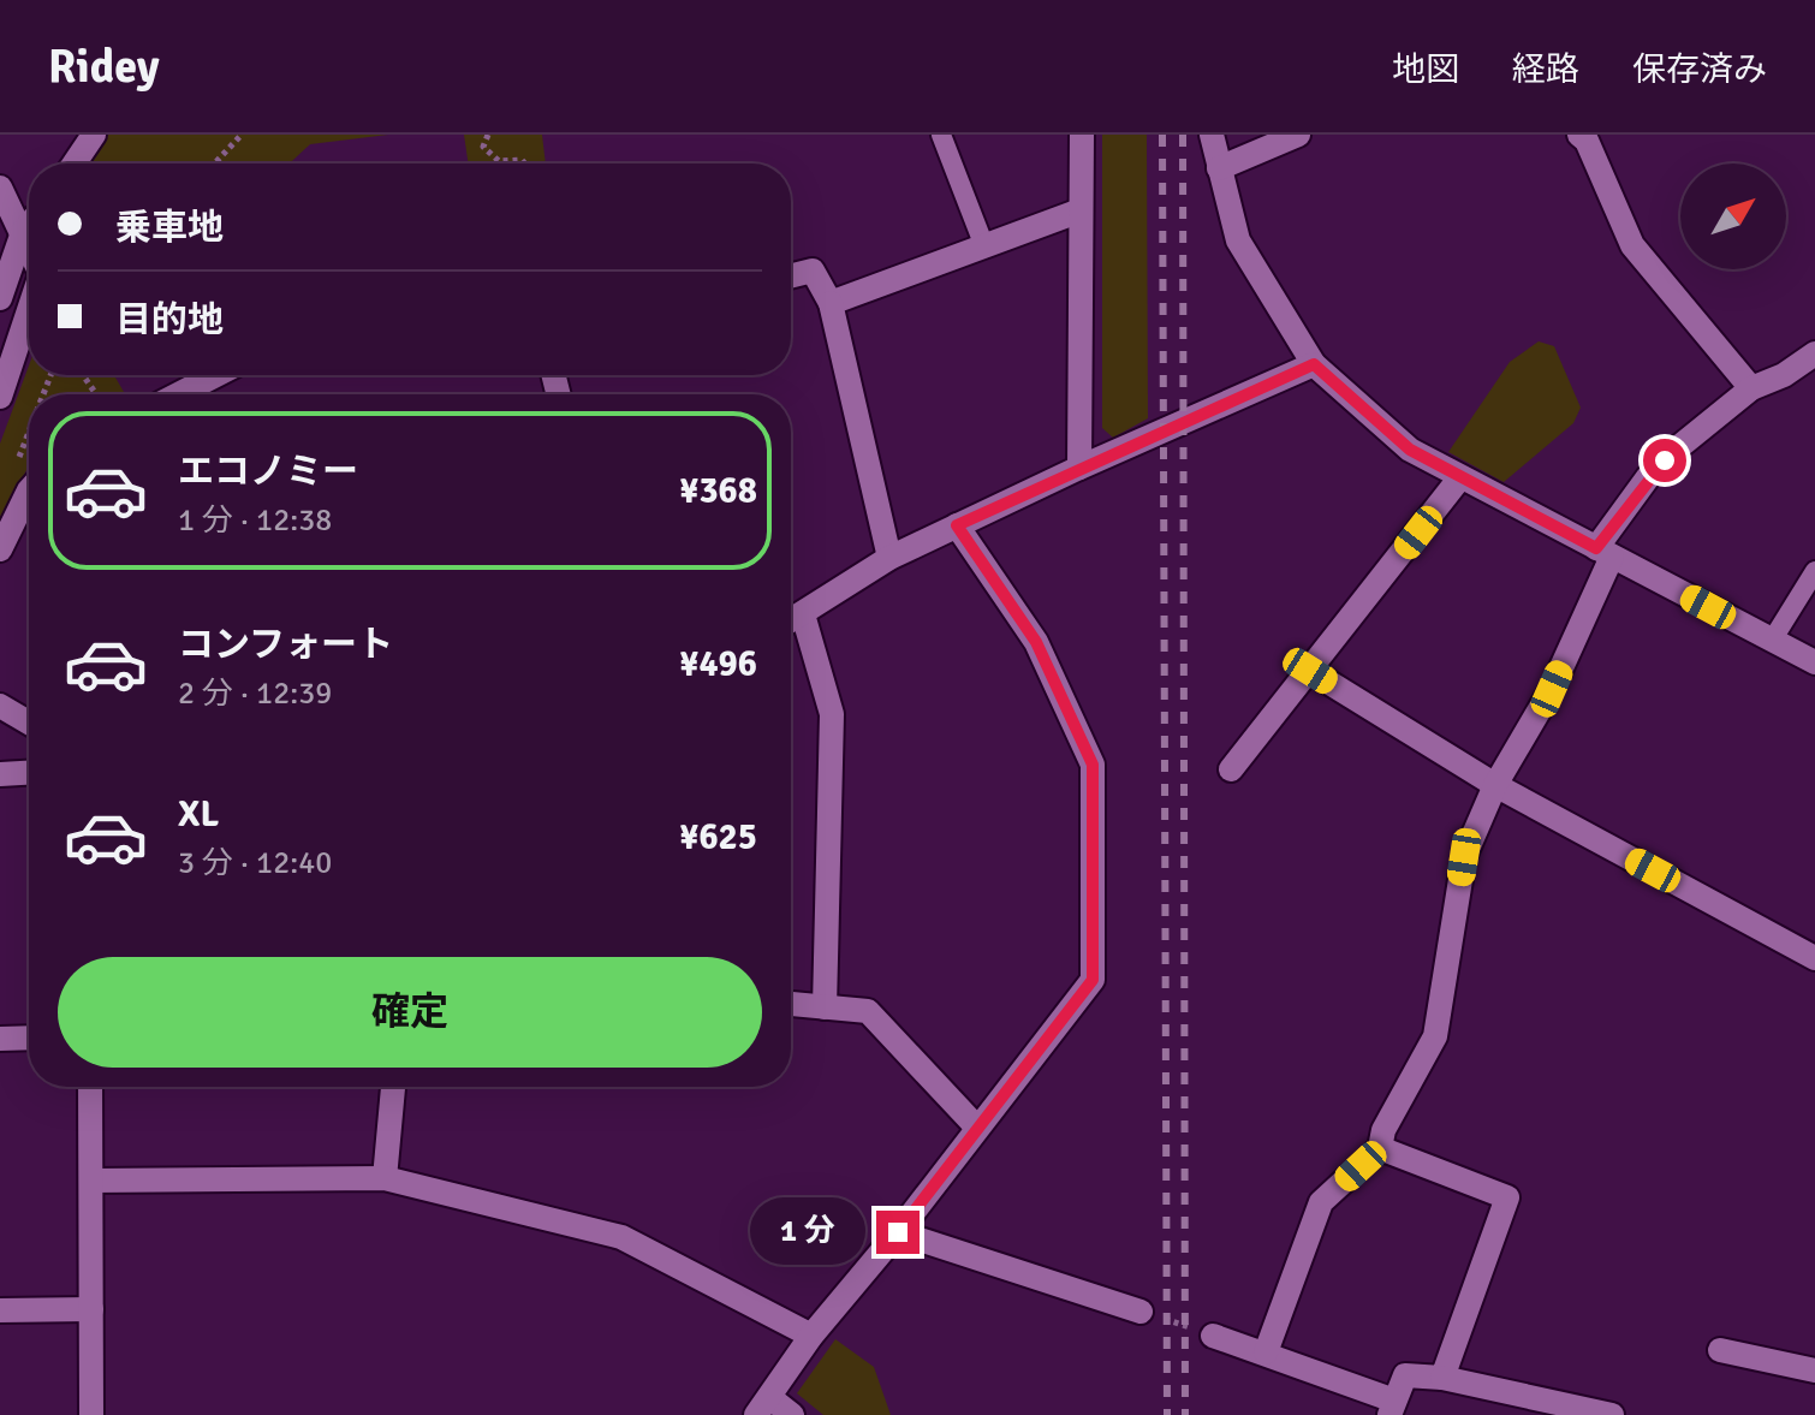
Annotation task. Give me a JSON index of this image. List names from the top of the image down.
{
  "north": "top right",
  "page": {
    "header": "Ridey",
    "nav": ["地図", "経路", "保存済み"],
    "banner": ["乗車地", "目的地"],
    "list": [
      {
        "name": "エコノミー",
        "note": "1 分 · 12:38",
        "value": "¥368"
      },
      {
        "name": "コンフォート",
        "note": "2 分 · 12:39",
        "value": "¥496"
      },
      {
        "name": "XL",
        "note": "3 分 · 12:40",
        "value": "¥625"
      }
    ],
    "buttons": "確定",
    "bubble": "1 分"
  }
}
